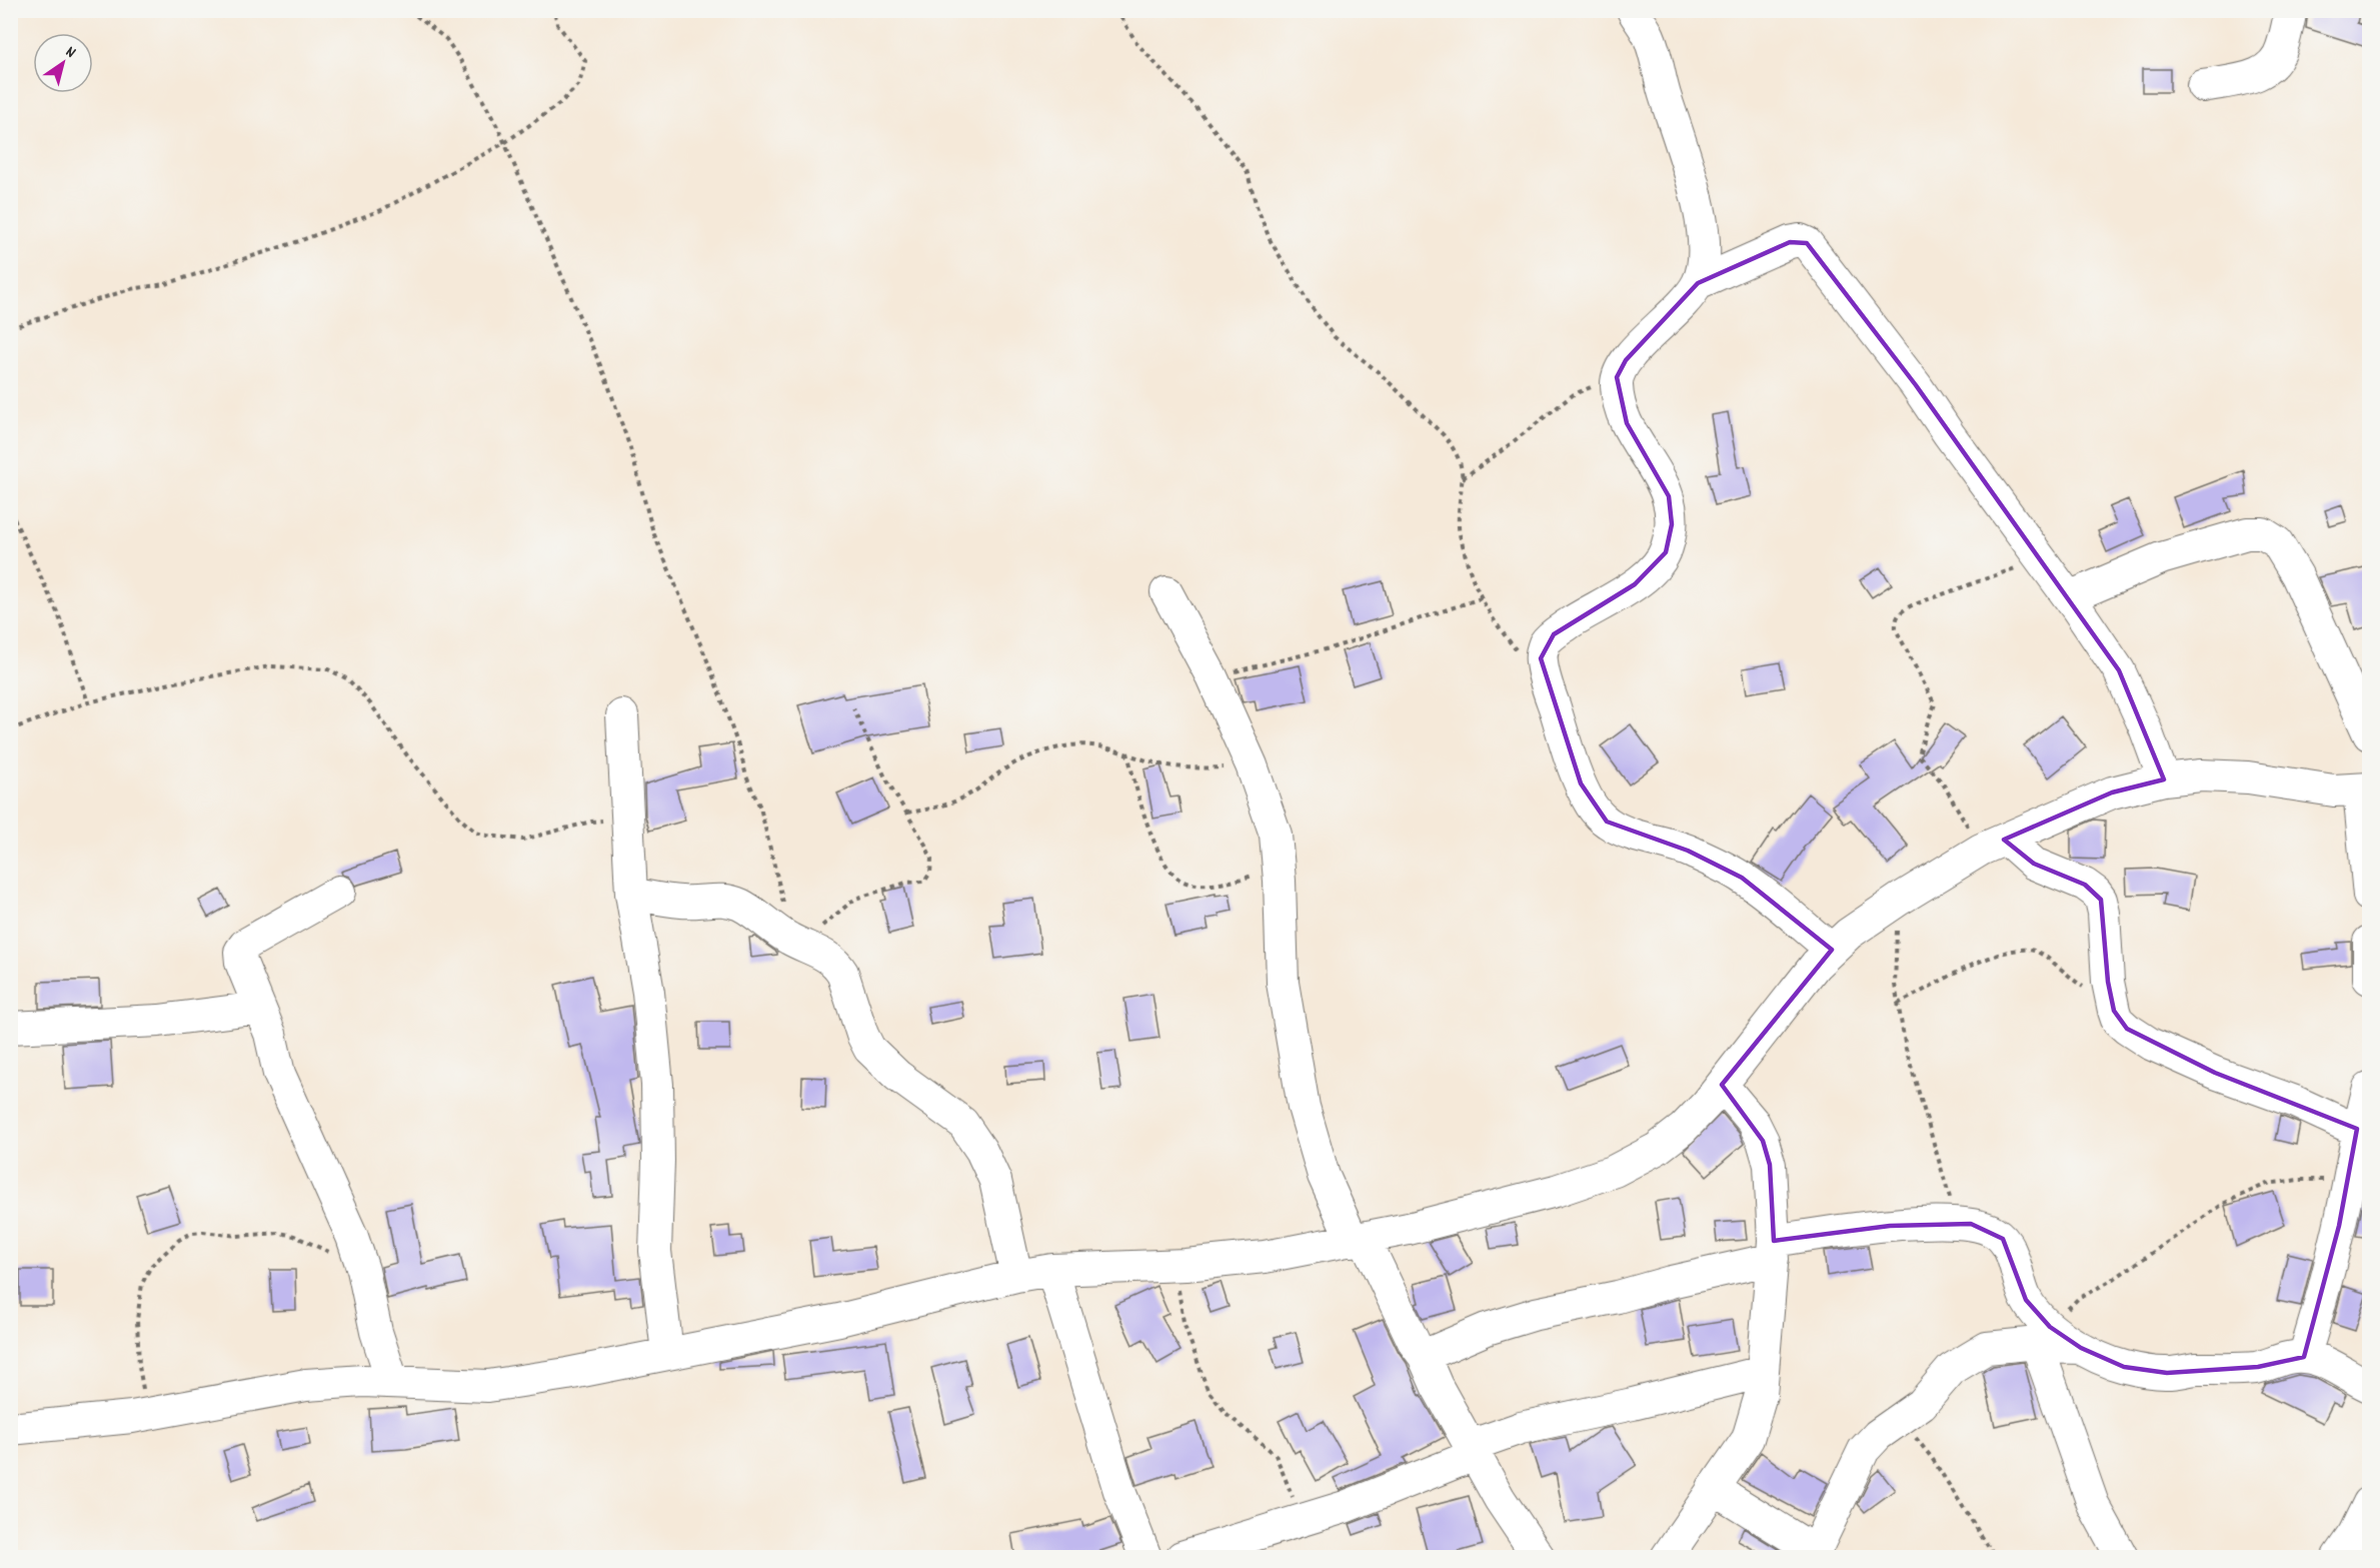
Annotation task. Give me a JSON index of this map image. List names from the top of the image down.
{
  "north": "top right"
}
